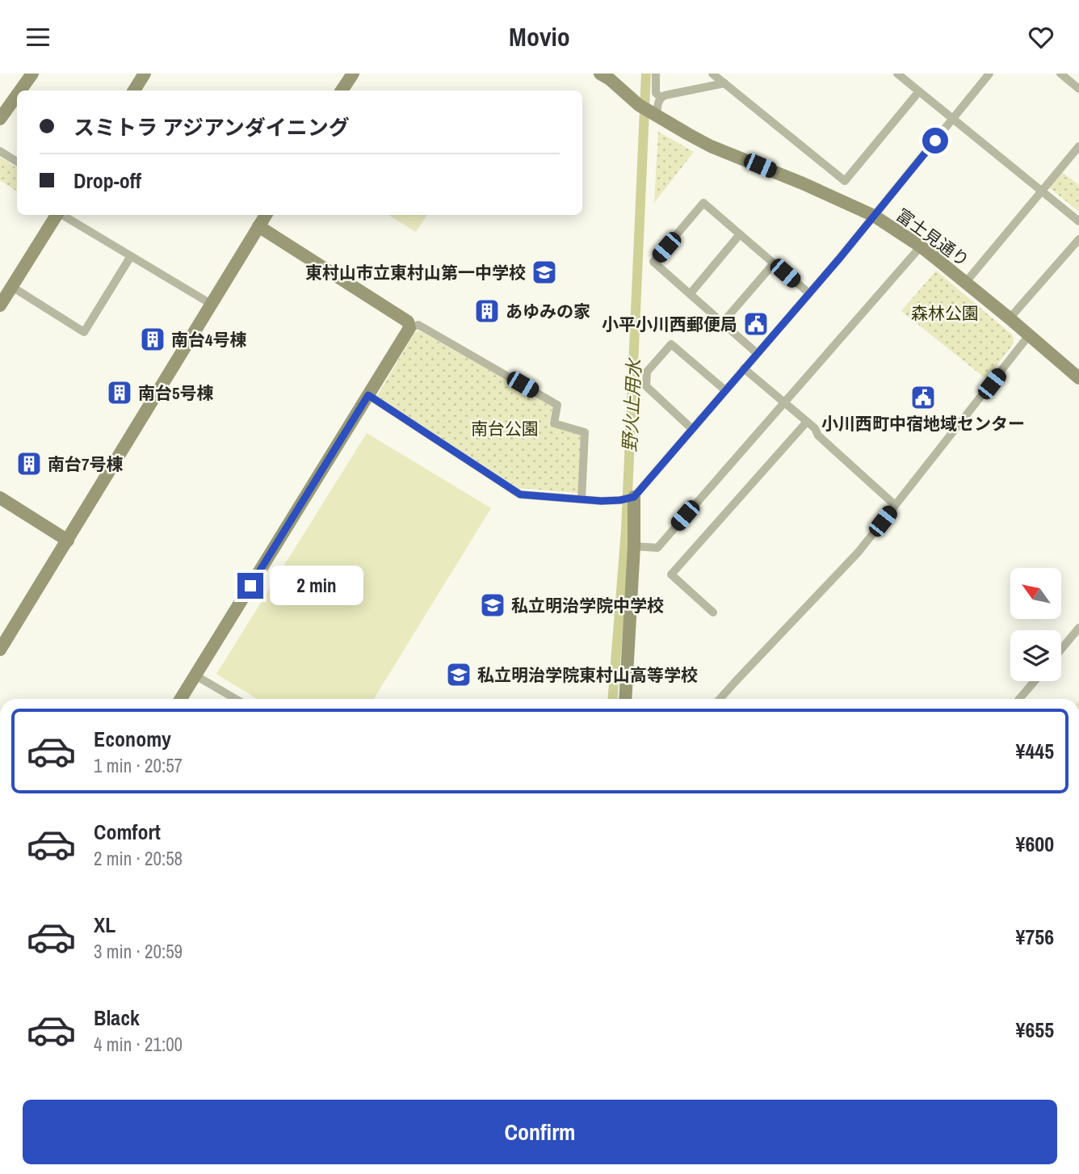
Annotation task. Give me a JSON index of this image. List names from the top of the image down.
{
  "streets": {
    "street": ["富士見通り"]
  },
  "water": ["野火止用水"],
  "parks": ["森林公園", "南台公園"],
  "places": {
    "school or university": ["東村山市立東村山第一中学校", "私立明治学院中学校", "私立明治学院東村山高等学校"],
    "building": [
      "あゆみの家",
      "南台4号棟",
      "南台5号棟",
      "南台7号棟"
    ],
    "public building": ["小平小川西郵便局", "小川西町中宿地域センター"]
  },
  "north": "top left",
  "page": {
    "header": "Movio",
    "banner": ["スミトラ アジアンダイニング", "Drop-off"],
    "bubble": "2 min",
    "list": [
      {
        "name": "Economy",
        "note": "1 min · 20:57",
        "value": "¥445"
      },
      {
        "name": "Comfort",
        "note": "2 min · 20:58",
        "value": "¥600"
      },
      {
        "name": "XL",
        "note": "3 min · 20:59",
        "value": "¥756"
      },
      {
        "name": "Black",
        "note": "4 min · 21:00",
        "value": "¥655"
      }
    ],
    "buttons": "Confirm"
  }
}
